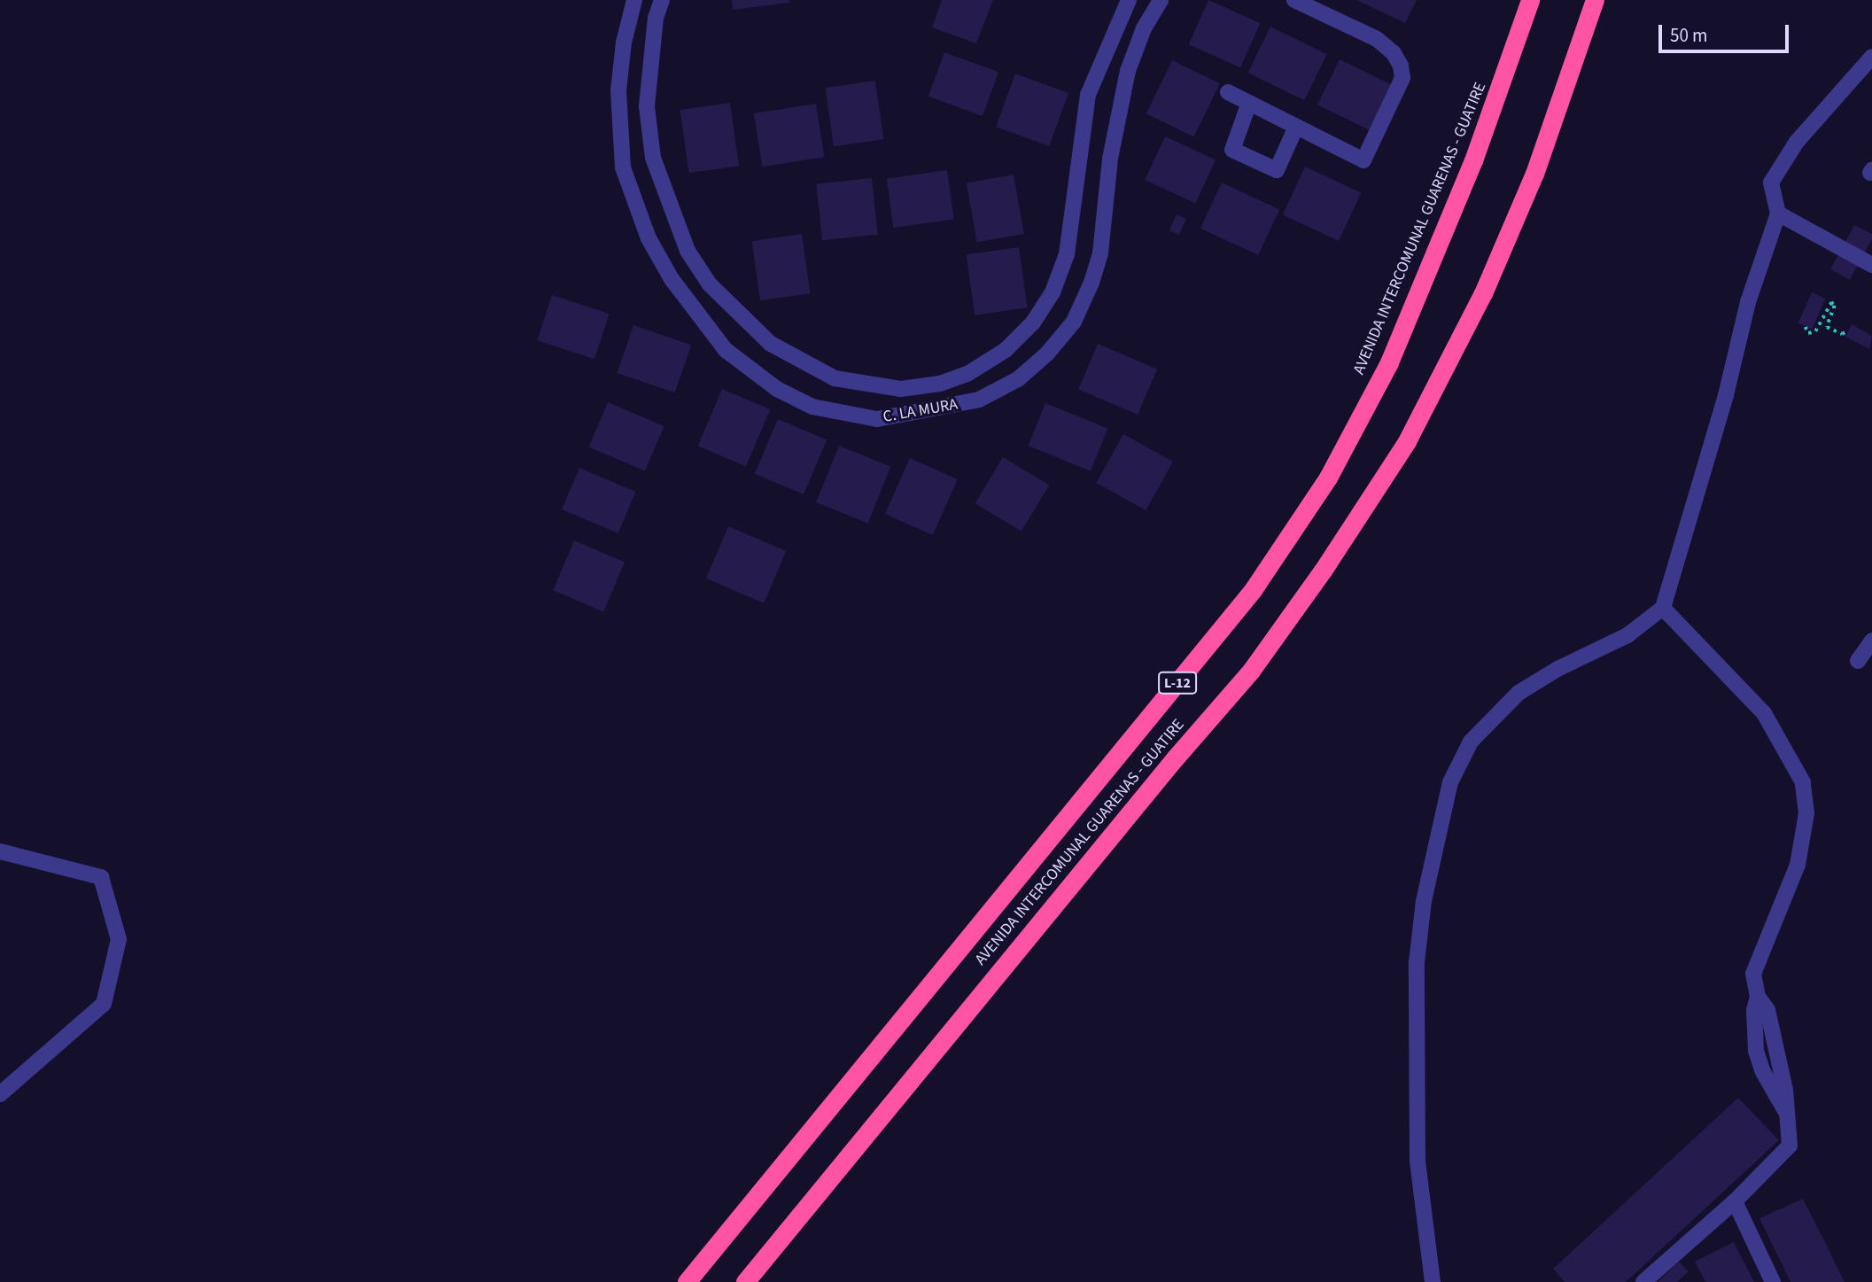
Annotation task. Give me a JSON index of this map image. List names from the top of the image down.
{
  "streets": {
    "highway": ["AVENIDA INTERCOMUNAL GUARENAS - GUATIRE", "L-12"],
    "street": ["C. LA MURA"]
  },
  "scale_bar": "50 m"
}
